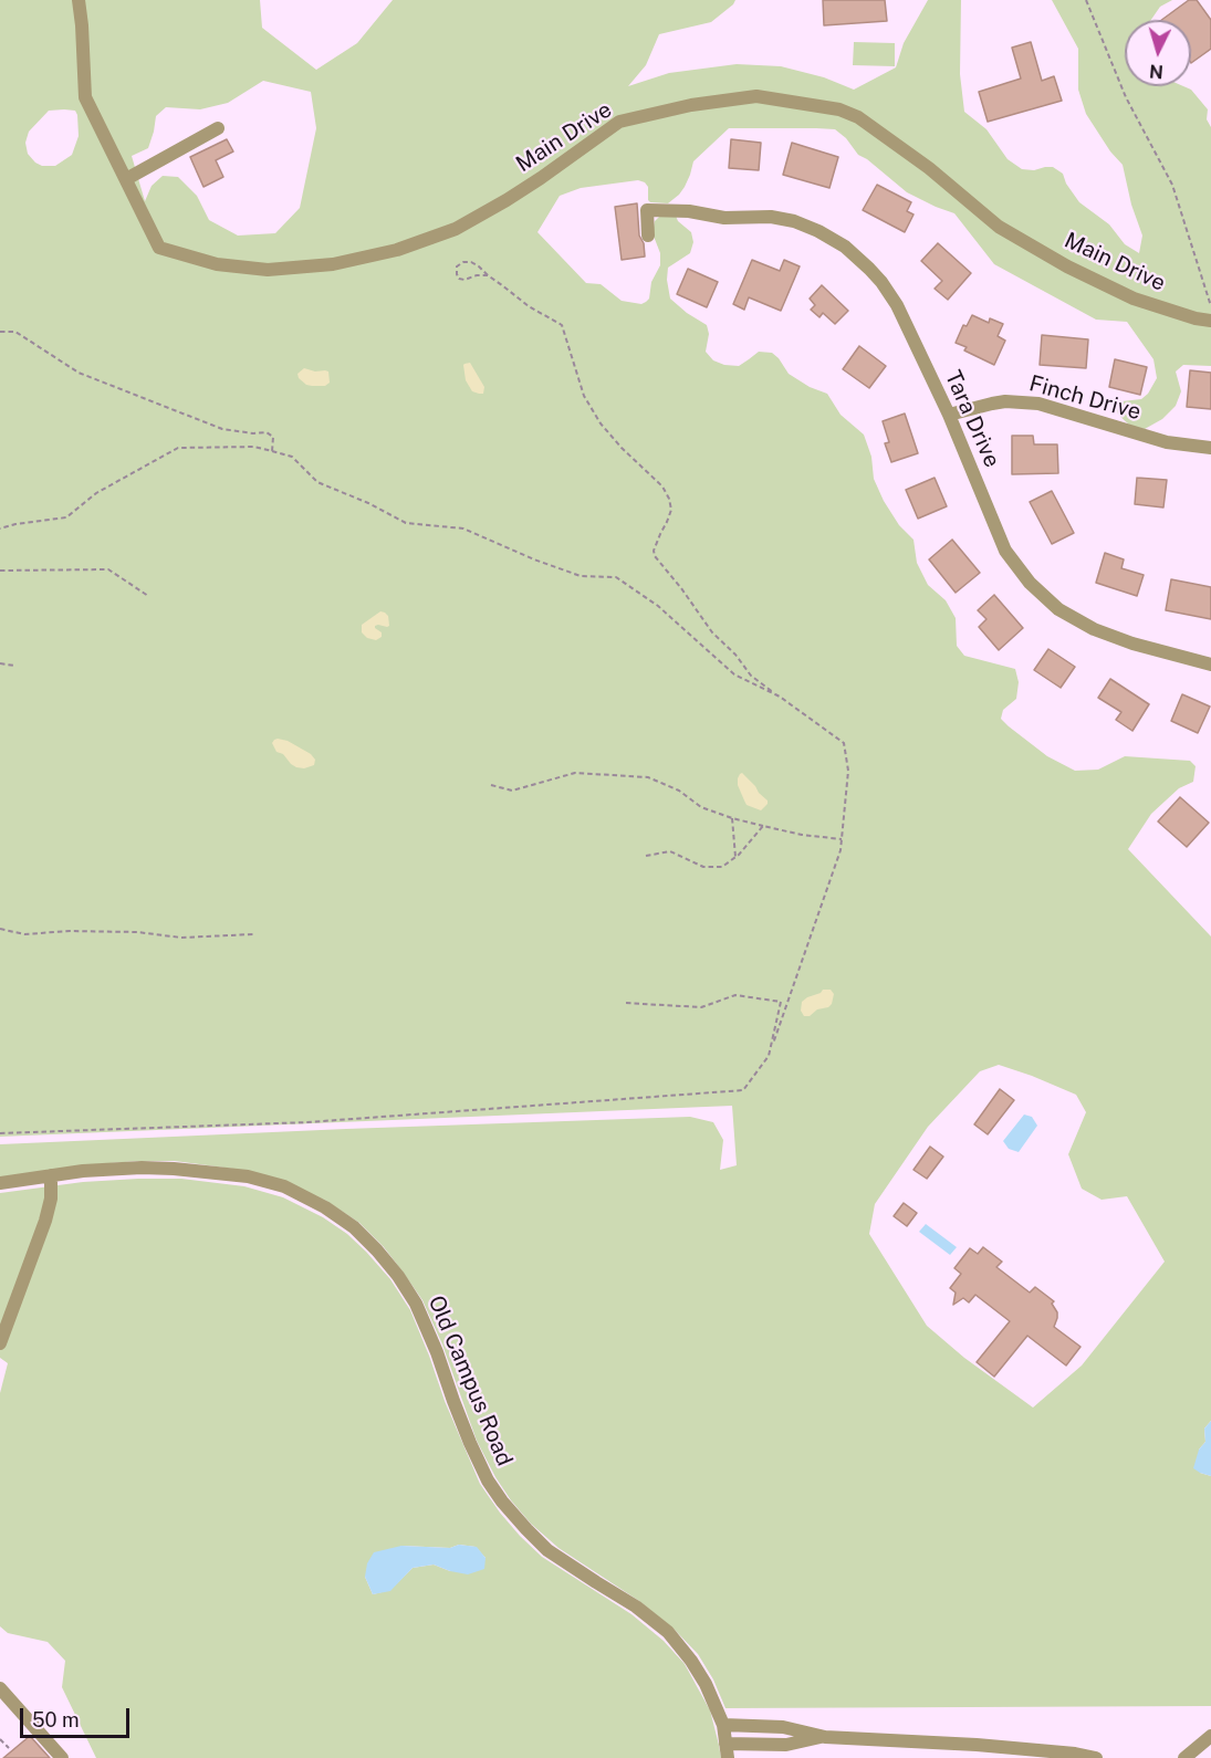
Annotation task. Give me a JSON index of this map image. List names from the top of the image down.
{
  "streets": {
    "street": [
      "Main Drive",
      "Finch Drive",
      "Tara Drive",
      "Old Campus Road"
    ]
  },
  "crossings": [
    ["Finch Drive", "Tara Drive"]
  ],
  "scale_bar": "50 m",
  "north": "bottom"
}
